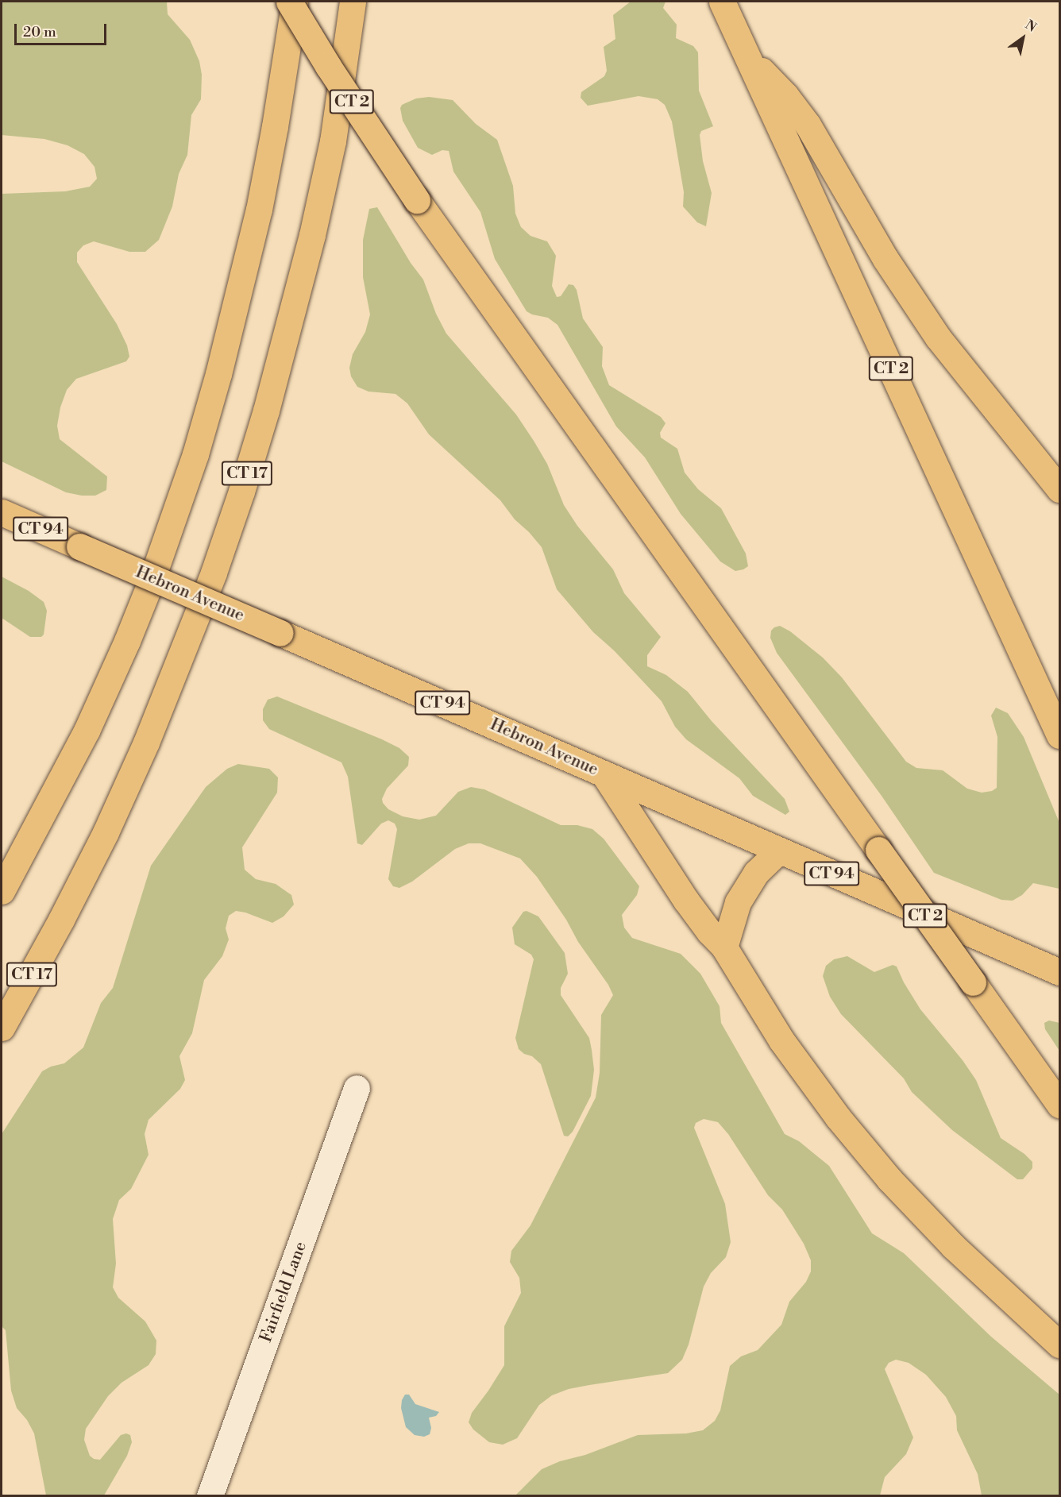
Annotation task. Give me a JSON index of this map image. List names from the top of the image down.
{
  "streets": {
    "main road": [
      "CT 2",
      "CT 17",
      "CT 94",
      "Hebron Avenue"
    ],
    "street": ["Fairfield Lane"]
  },
  "scale_bar": "20 m",
  "north": "top right"
}
